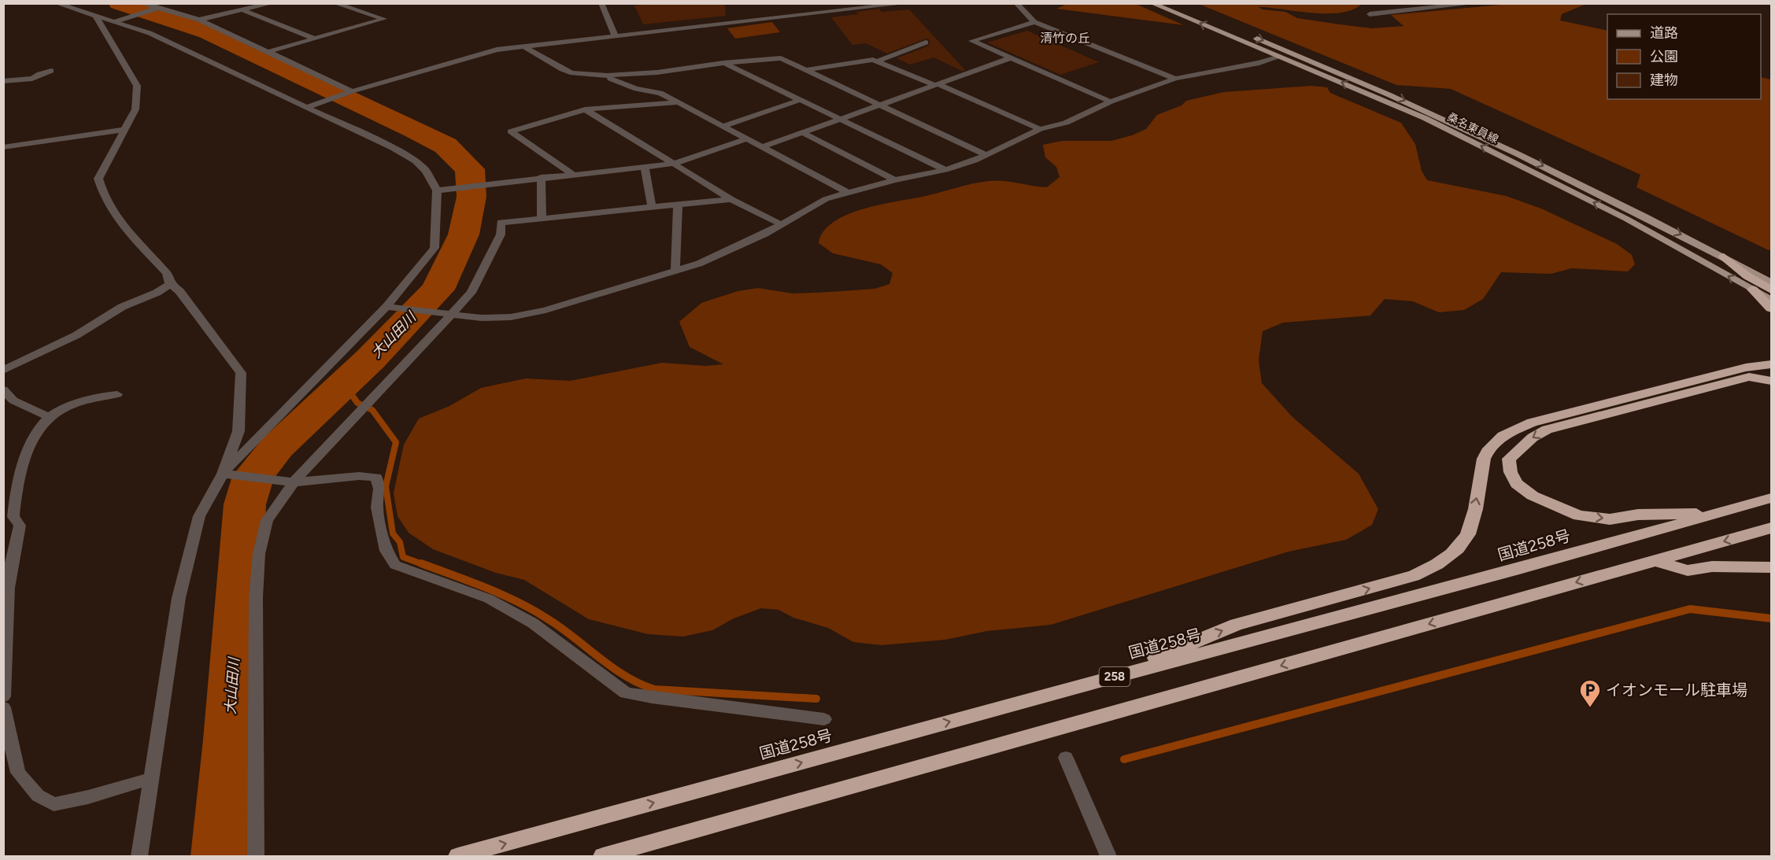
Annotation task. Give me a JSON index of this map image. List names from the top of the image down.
{
  "streets": {
    "highway": ["国道258号", "258"],
    "main road": ["桑名東員線"]
  },
  "districts": ["清竹の丘"],
  "water": ["大山田川"],
  "places": {
    "parking": ["イオンモール駐車場"]
  },
  "legend": ["道路", "公園", "建物"]
}
